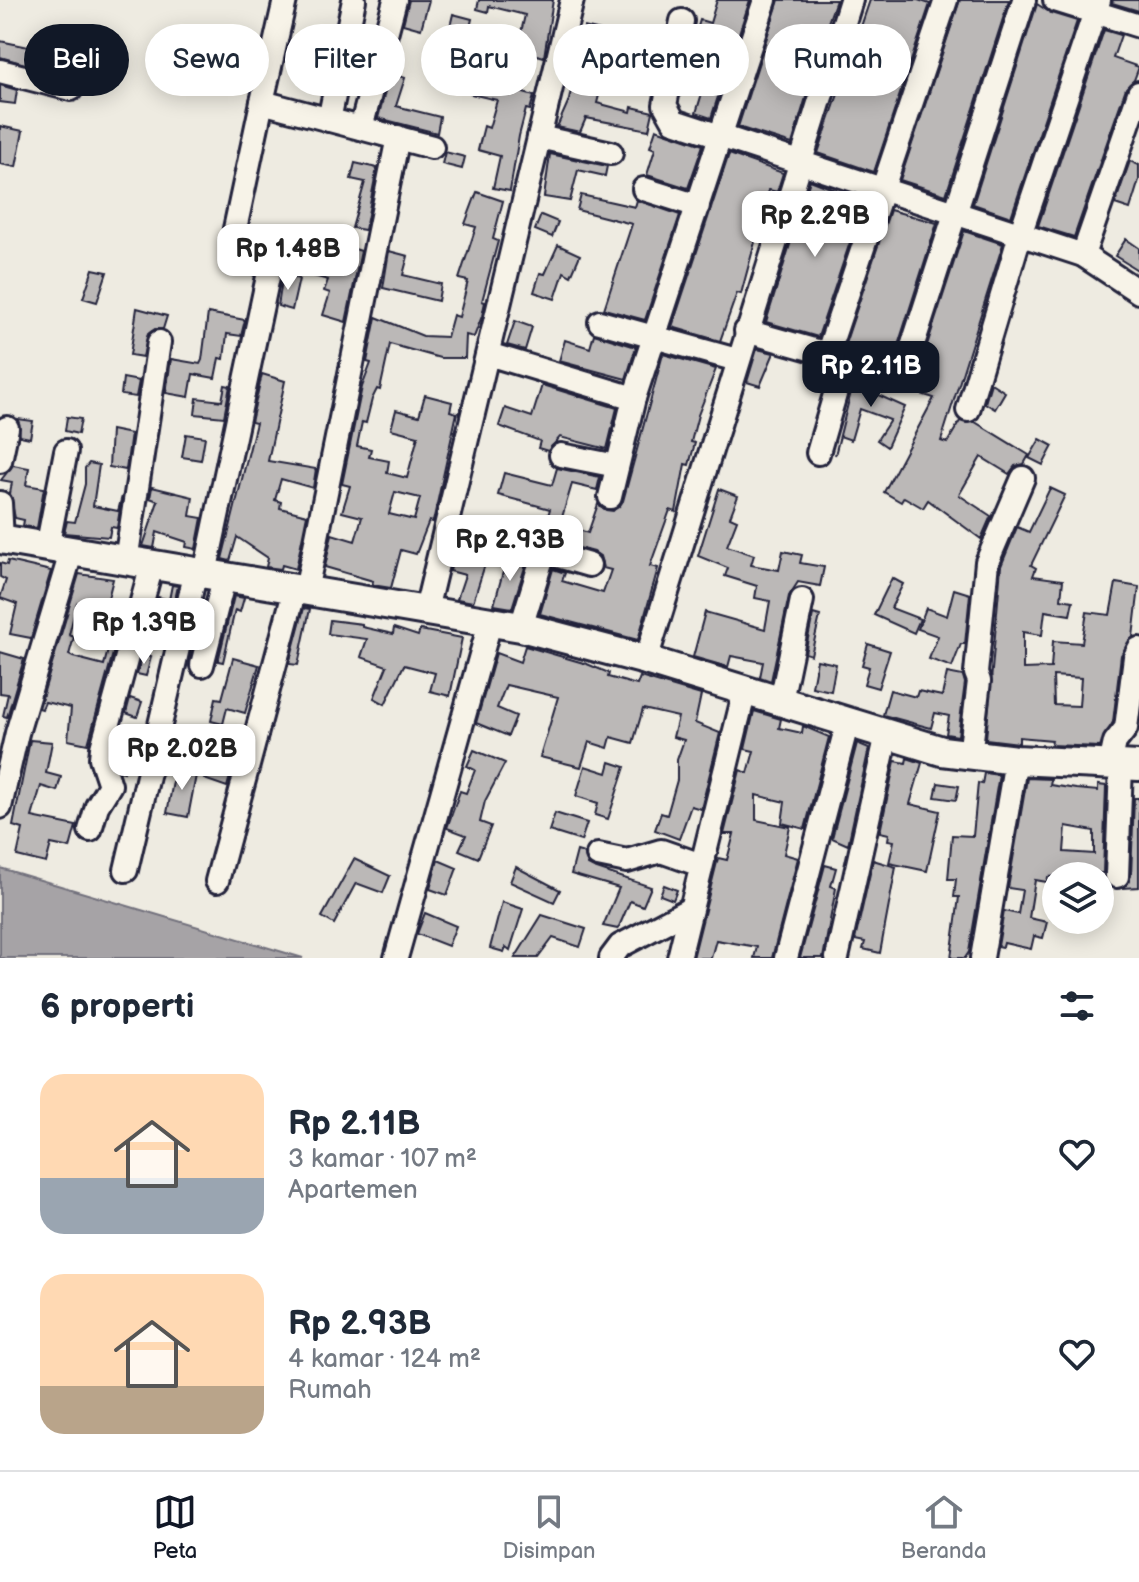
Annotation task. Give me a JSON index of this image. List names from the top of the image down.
{
  "page": {
    "chip": [
      "Beli",
      "Sewa",
      "Filter",
      "Baru",
      "Apartemen",
      "Rumah"
    ],
    "price": [
      "Rp 2.29B",
      "Rp 1.48B",
      "Rp 2.11B",
      "Rp 2.93B",
      "Rp 1.39B",
      "Rp 2.02B"
    ],
    "heading": "6 properti",
    "list": [
      {
        "name": "Rp 2.11B",
        "note": "3 kamar · 107 m² · Apartemen"
      },
      {
        "name": "Rp 2.93B",
        "note": "4 kamar · 124 m² · Rumah"
      }
    ],
    "tabs": ["Peta", "Disimpan", "Beranda"]
  }
}
